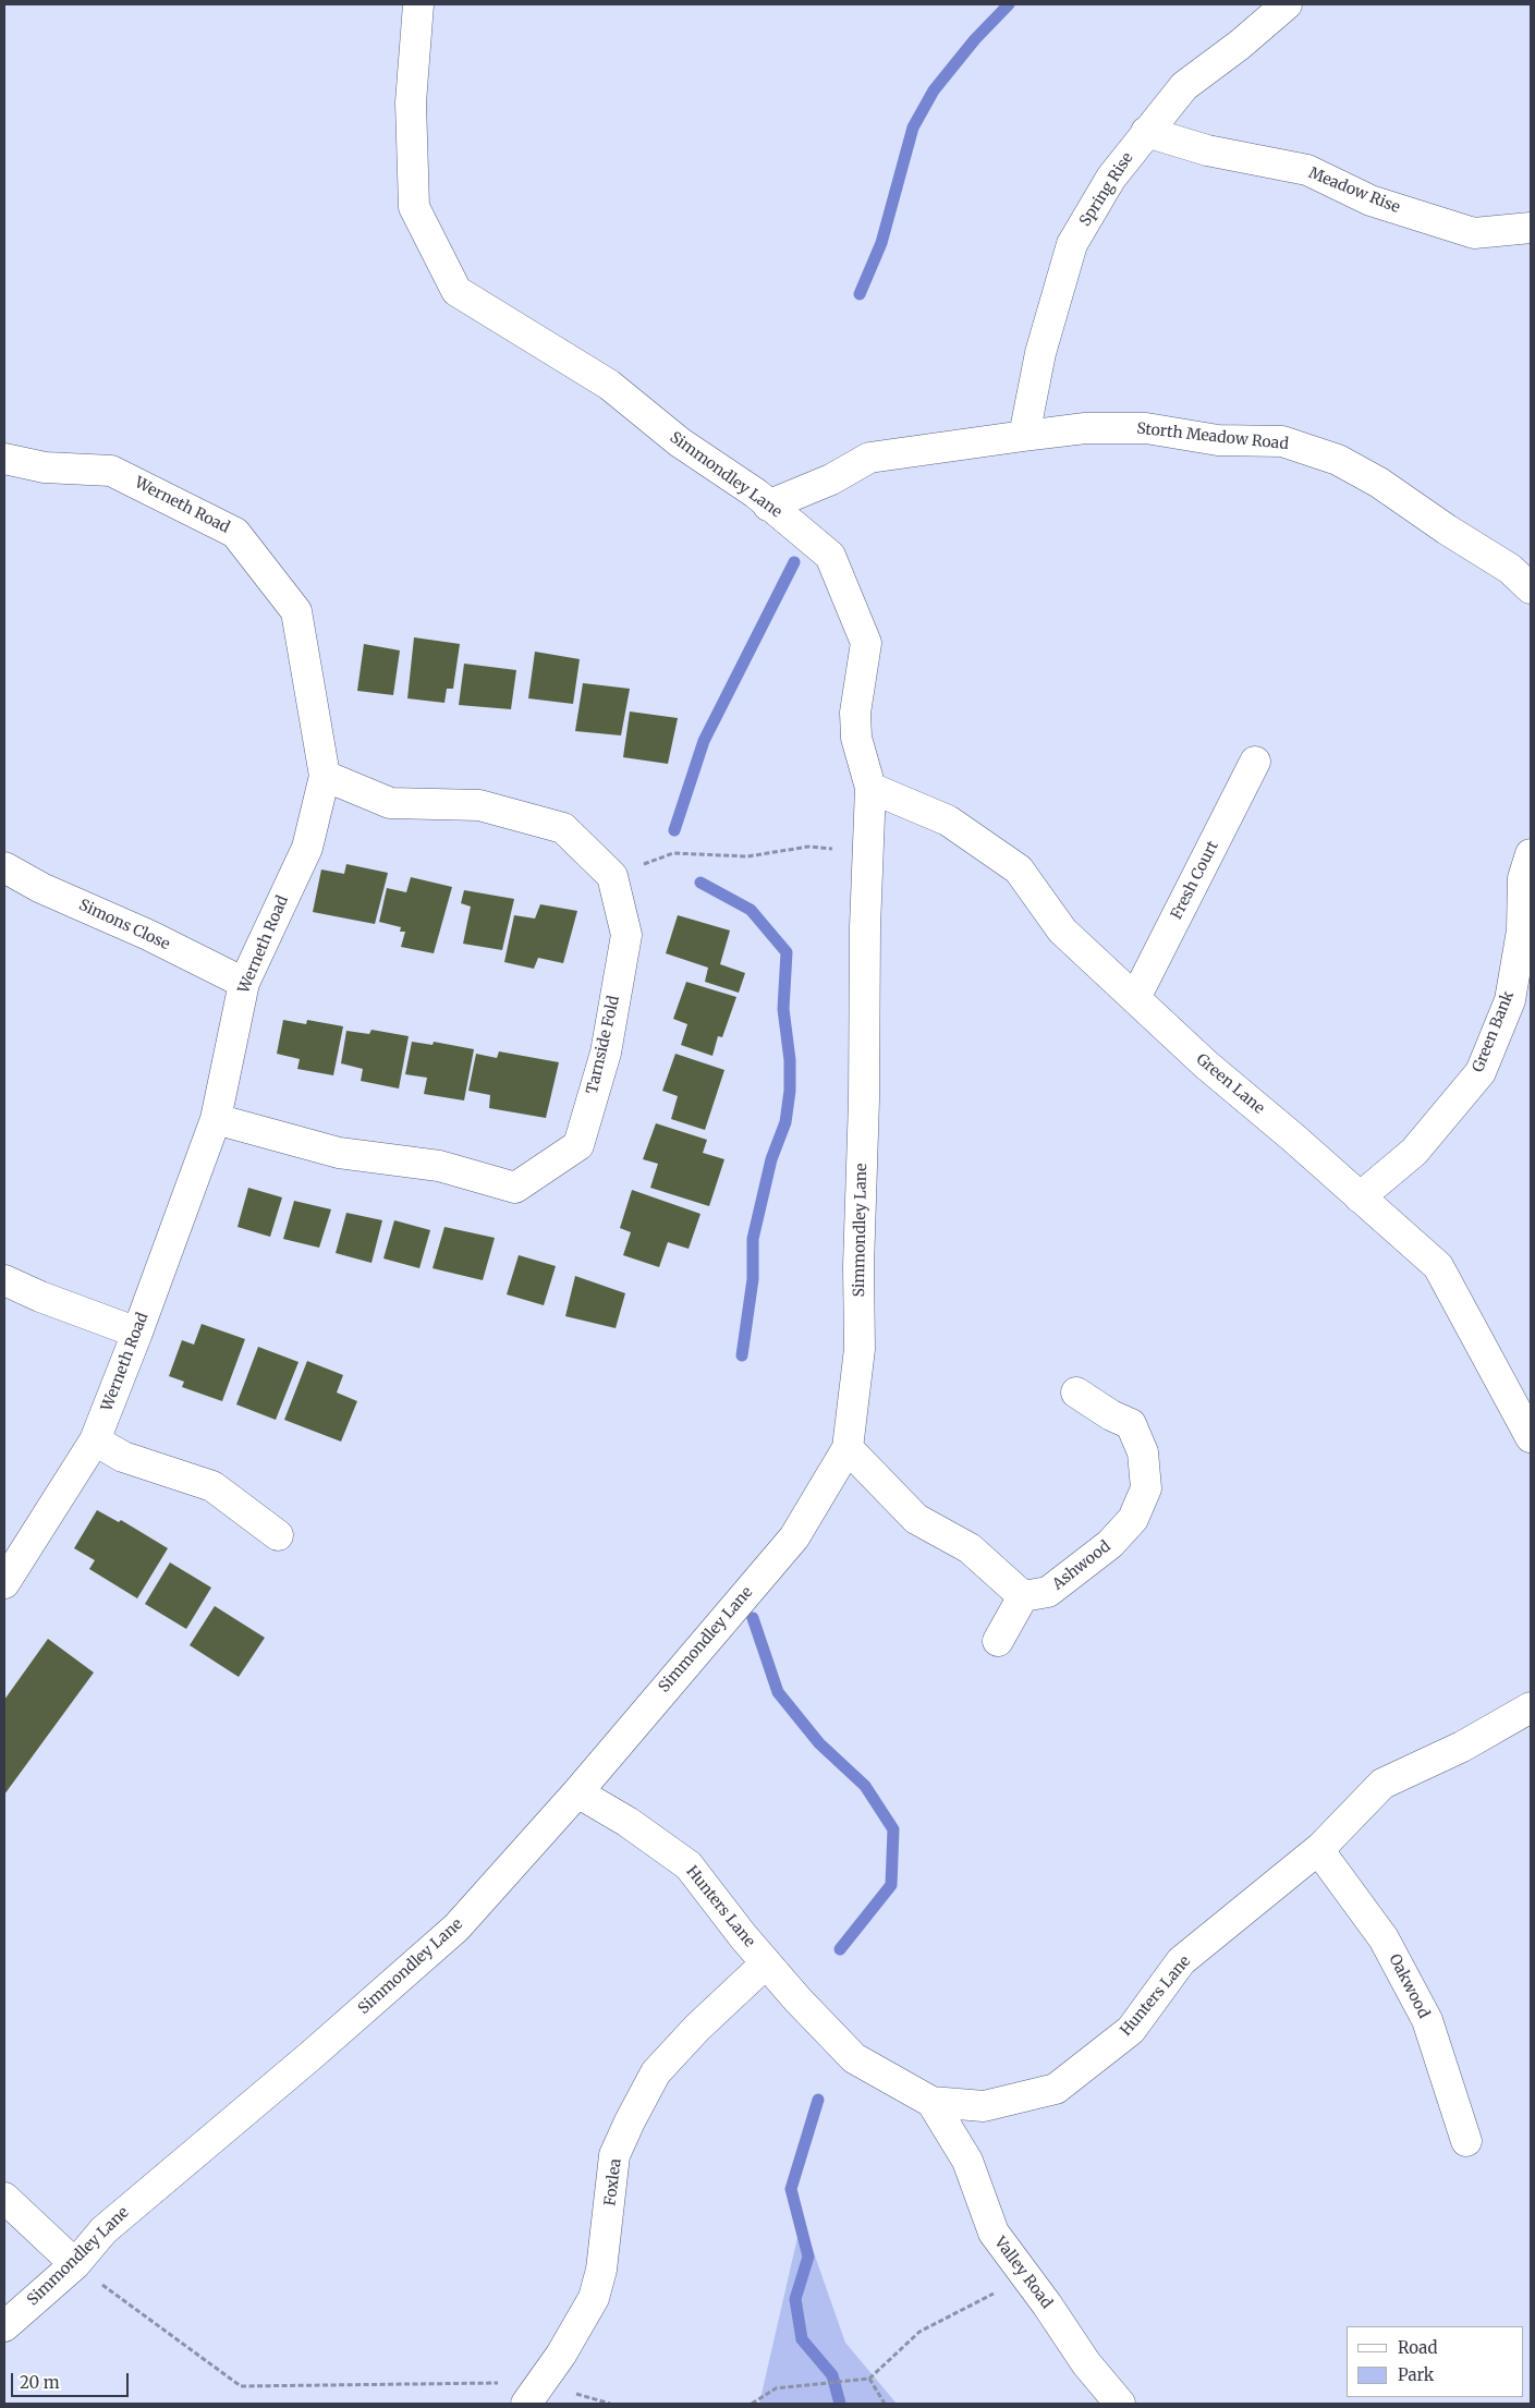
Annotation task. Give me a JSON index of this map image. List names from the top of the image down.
{
  "streets": {
    "street": [
      "Spring Rise",
      "Meadow Rise",
      "Storth Meadow Road",
      "Simmondley Lane",
      "Werneth Road",
      "Fresh Court",
      "Simons Close",
      "Green Bank",
      "Tarnside Fold",
      "Green Lane",
      "Ashwood",
      "Hunters Lane",
      "Oakwood",
      "Foxlea",
      "Valley Road"
    ]
  },
  "crossings": [
    ["Spring Rise", "Meadow Rise"],
    ["Spring Rise", "Storth Meadow Road"],
    ["Storth Meadow Road", "Simmondley Lane"],
    ["Simmondley Lane", "Green Lane"],
    ["Simmondley Lane", "Hunters Lane"],
    ["Werneth Road", "Simons Close"],
    ["Werneth Road", "Tarnside Fold"],
    ["Fresh Court", "Green Lane"],
    ["Green Bank", "Green Lane"],
    ["Hunters Lane", "Oakwood"],
    ["Hunters Lane", "Foxlea"],
    ["Hunters Lane", "Valley Road"]
  ],
  "legend": ["Road", "Park"],
  "scale_bar": "20 m"
}
